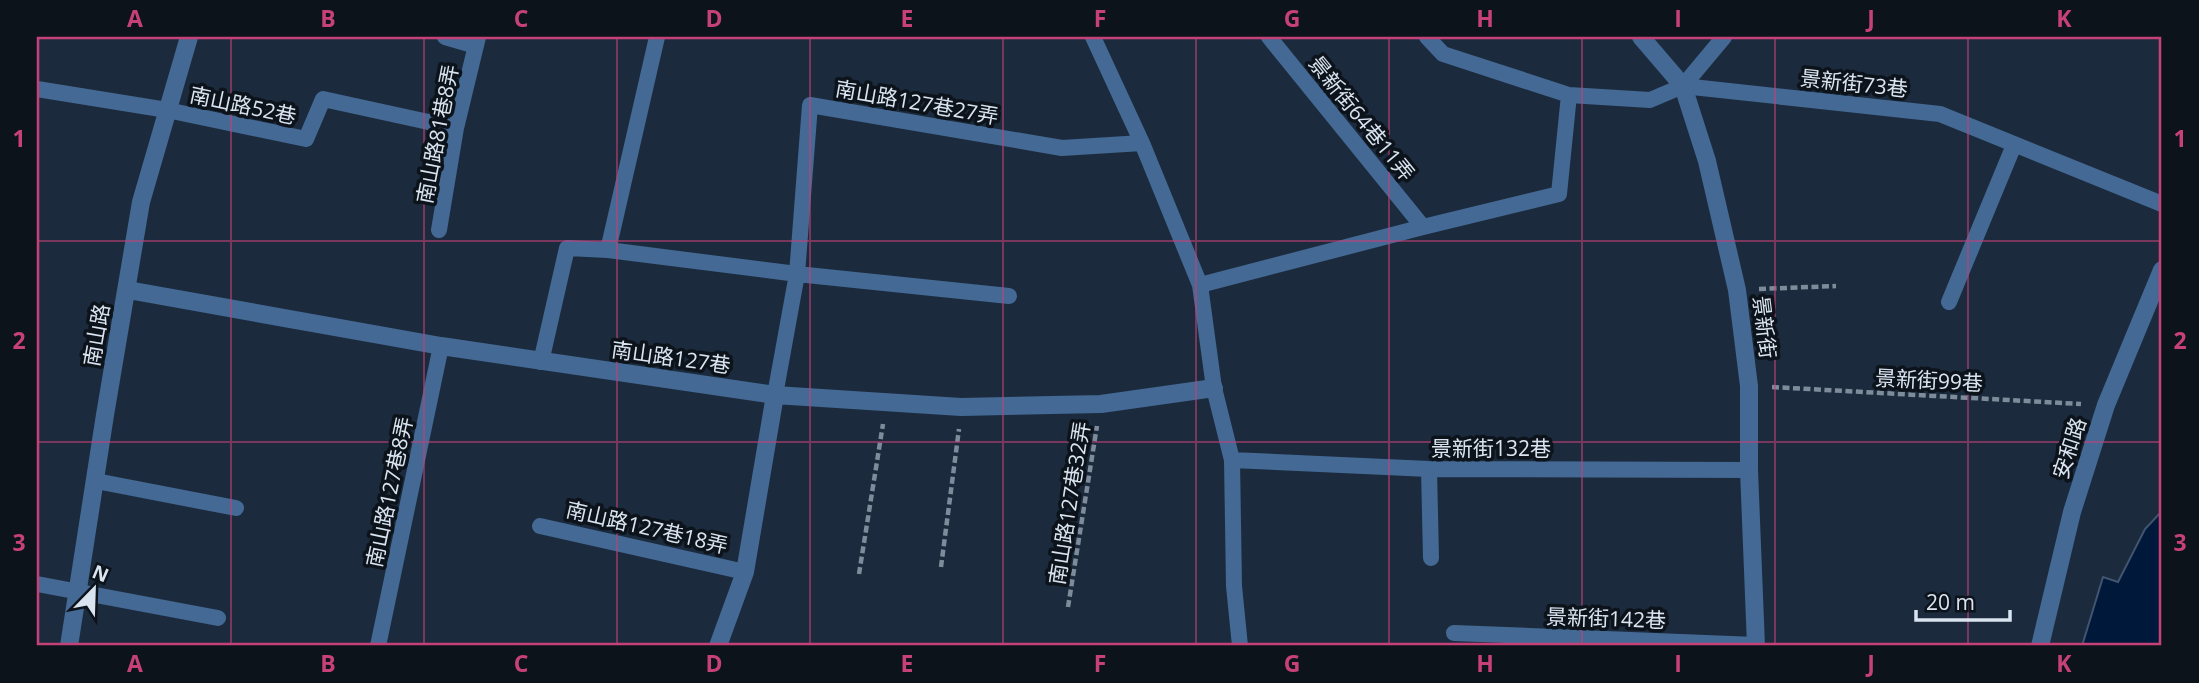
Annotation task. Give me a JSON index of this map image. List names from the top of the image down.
{
  "streets": {
    "street": [
      "景新街",
      "南山路",
      "南山路127巷",
      "安和路",
      "南山路127巷18弄"
    ],
    "lane": [
      "景新街73巷",
      "南山路127巷27弄",
      "南山路52巷",
      "景新街64巷11弄",
      "南山路81巷8弄",
      "景新街132巷",
      "南山路127巷8弄",
      "景新街142巷"
    ],
    "path": ["景新街99巷", "南山路127巷32弄"]
  },
  "crossings": [
    ["景新街73巷", "景新街"],
    ["南山路127巷27弄", "南山路127巷"],
    ["南山路127巷27弄", "南山路127巷18弄"],
    ["南山路52巷", "南山路81巷8弄"],
    ["南山路52巷", "南山路"],
    ["景新街", "景新街99巷"],
    ["景新街", "景新街132巷"],
    ["景新街", "景新街142巷"],
    ["南山路", "南山路127巷"],
    ["南山路127巷", "南山路127巷8弄"],
    ["南山路127巷", "南山路127巷32弄"],
    ["南山路127巷", "南山路127巷18弄"],
    ["景新街99巷", "安和路"]
  ],
  "scale_bar": "20 m",
  "north": "top right",
  "grid": {
    "columns": [
      "A",
      "B",
      "C",
      "D",
      "E",
      "F",
      "G",
      "H",
      "I",
      "J",
      "K"
    ],
    "rows": ["1", "2", "3"]
  }
}
